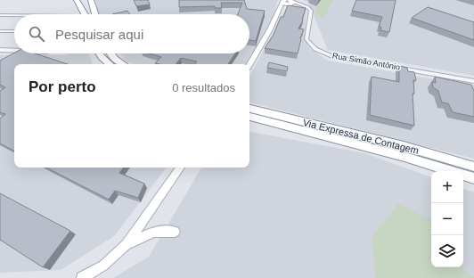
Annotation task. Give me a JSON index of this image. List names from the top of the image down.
{
  "streets": {
    "highway": ["Via Expressa de Contagem"],
    "street": ["Rua Simão Antônio"]
  },
  "page": {
    "search": "Pesquisar aqui",
    "heading": ["Por perto", "0 resultados"],
    "map_buttons": ["+", "−"]
  }
}
